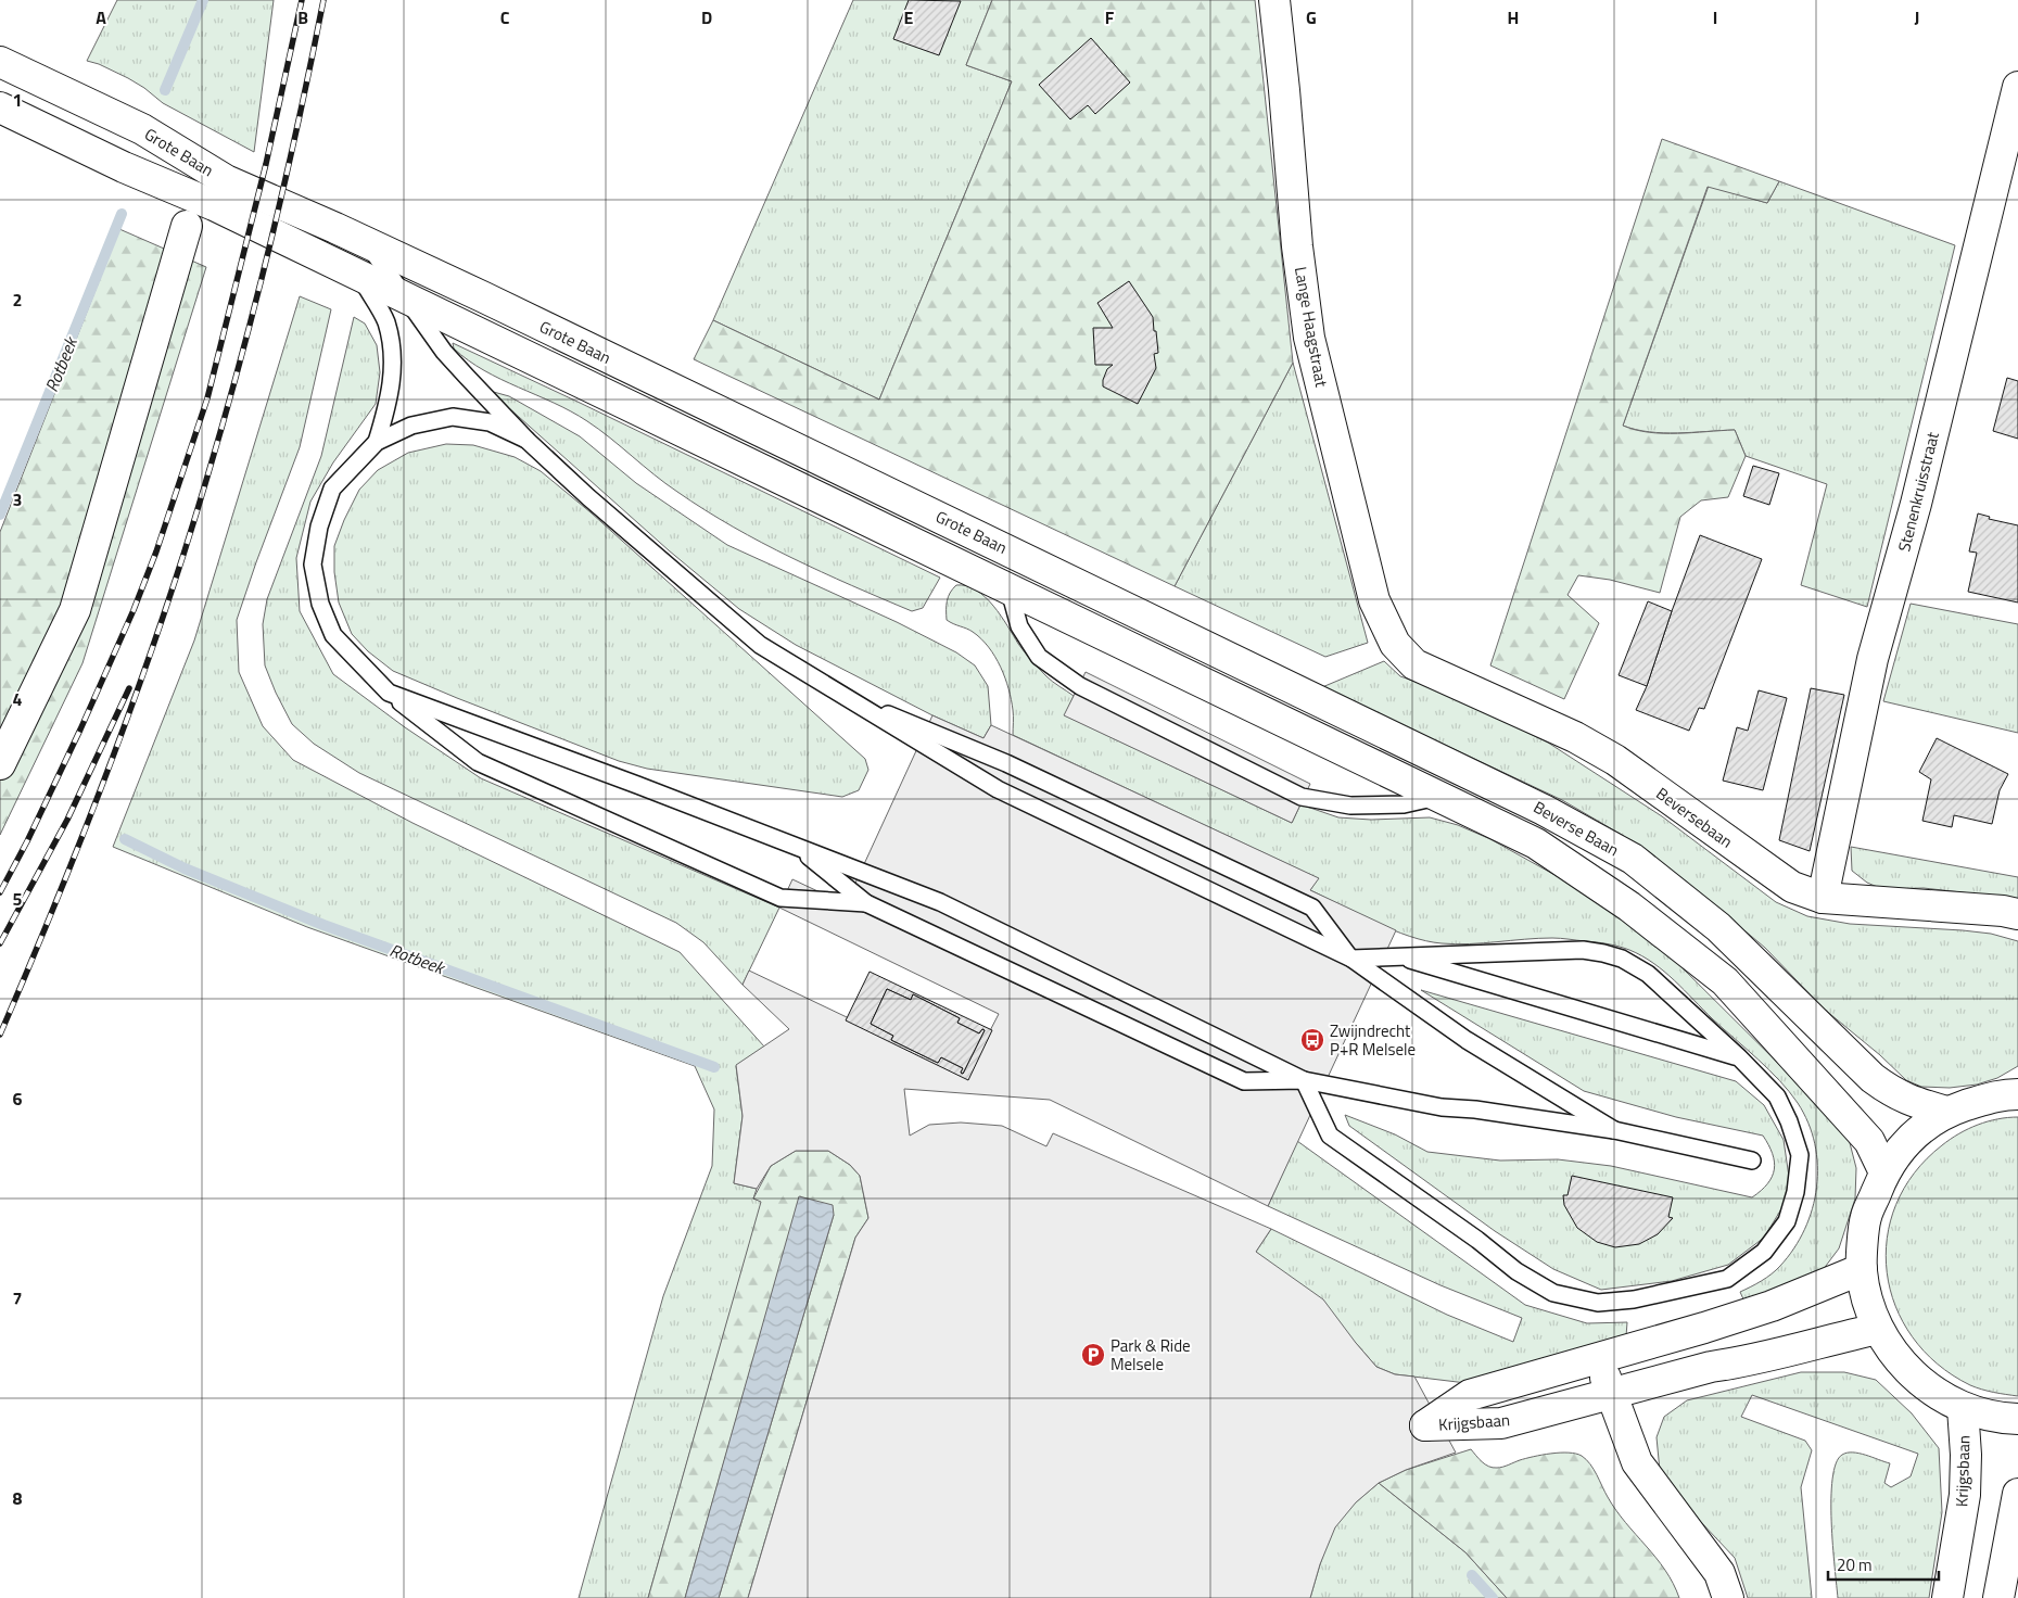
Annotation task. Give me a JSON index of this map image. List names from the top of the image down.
{
  "streets": {
    "main road": [
      "Grote Baan",
      "Lange Haagstraat",
      "Stenenkruisstraat",
      "Beversebaan",
      "Beverse Baan",
      "Krijgsbaan"
    ]
  },
  "crossings": [
    ["Grote Baan", "Beverse Baan"],
    ["Lange Haagstraat", "Beversebaan"],
    ["Stenenkruisstraat", "Beversebaan"]
  ],
  "water": ["Rotbeek"],
  "places": {
    "bus stop": ["Zwijndrecht P+R Melsele"],
    "parking": ["Park & Ride Melsele"]
  },
  "scale_bar": "20 m",
  "grid": {
    "columns": [
      "A",
      "B",
      "C",
      "D",
      "E",
      "F",
      "G",
      "H",
      "I",
      "J"
    ],
    "rows": [
      "1",
      "2",
      "3",
      "4",
      "5",
      "6",
      "7",
      "8"
    ]
  }
}
